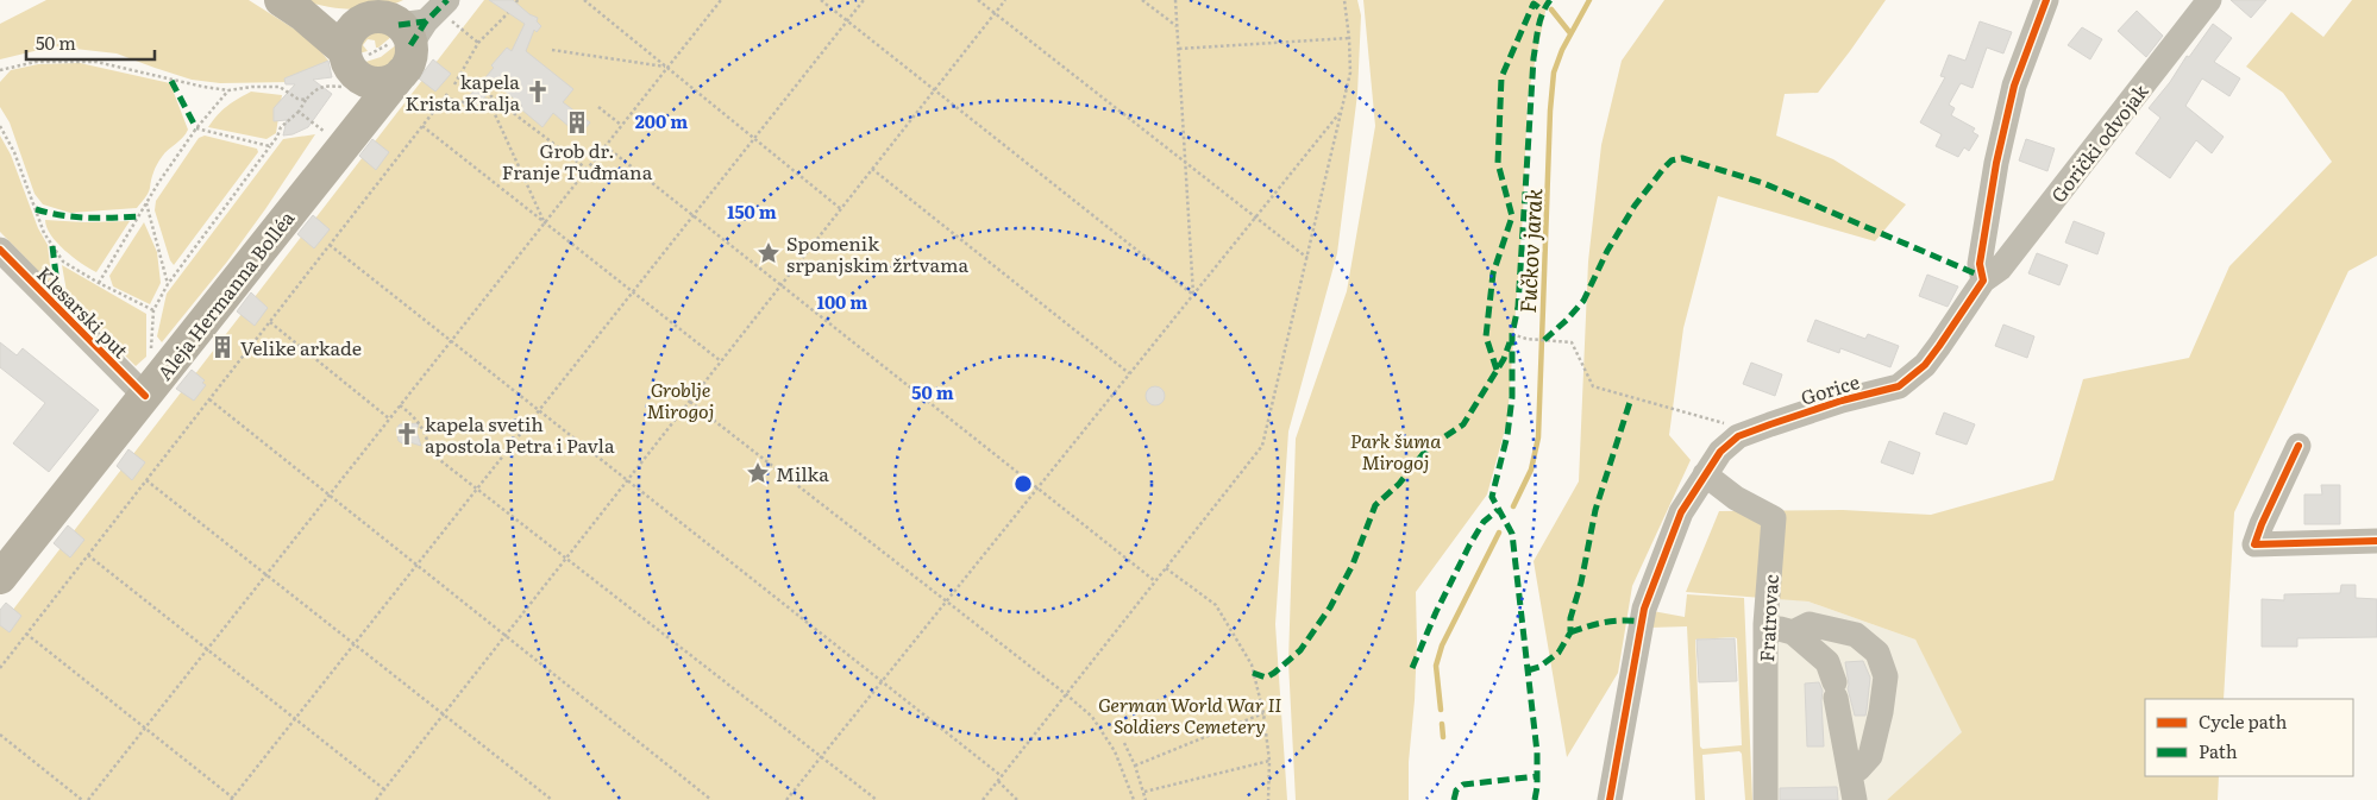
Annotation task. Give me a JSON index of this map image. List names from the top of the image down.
{
  "streets": {
    "main road": ["Aleja Hermanna Bolléa"],
    "street": [
      "Gorički odvojak",
      "Klesarski put",
      "Gorice",
      "Fratrovac"
    ]
  },
  "crossings": [
    ["Gorički odvojak", "Gorice"],
    ["Aleja Hermanna Bolléa", "Klesarski put"],
    ["Gorice", "Fratrovac"]
  ],
  "water": ["Fučkov jarak"],
  "parks": ["Groblje Mirogoj", "Park šuma Mirogoj", "German World War II Soldiers Cemetery"],
  "places": {
    "church": ["kapela Krista Kralja", "kapela svetih apostola Petra i Pavla"],
    "building": ["Grob dr. Franje Tuđmana", "Velike arkade"],
    "place": ["Spomenik srpanjskim žrtvama", "Milka"]
  },
  "legend": ["Cycle path", "Path"],
  "scale_bar": "50 m",
  "rings": [
    "200 m",
    "150 m",
    "100 m",
    "50 m"
  ]
}
